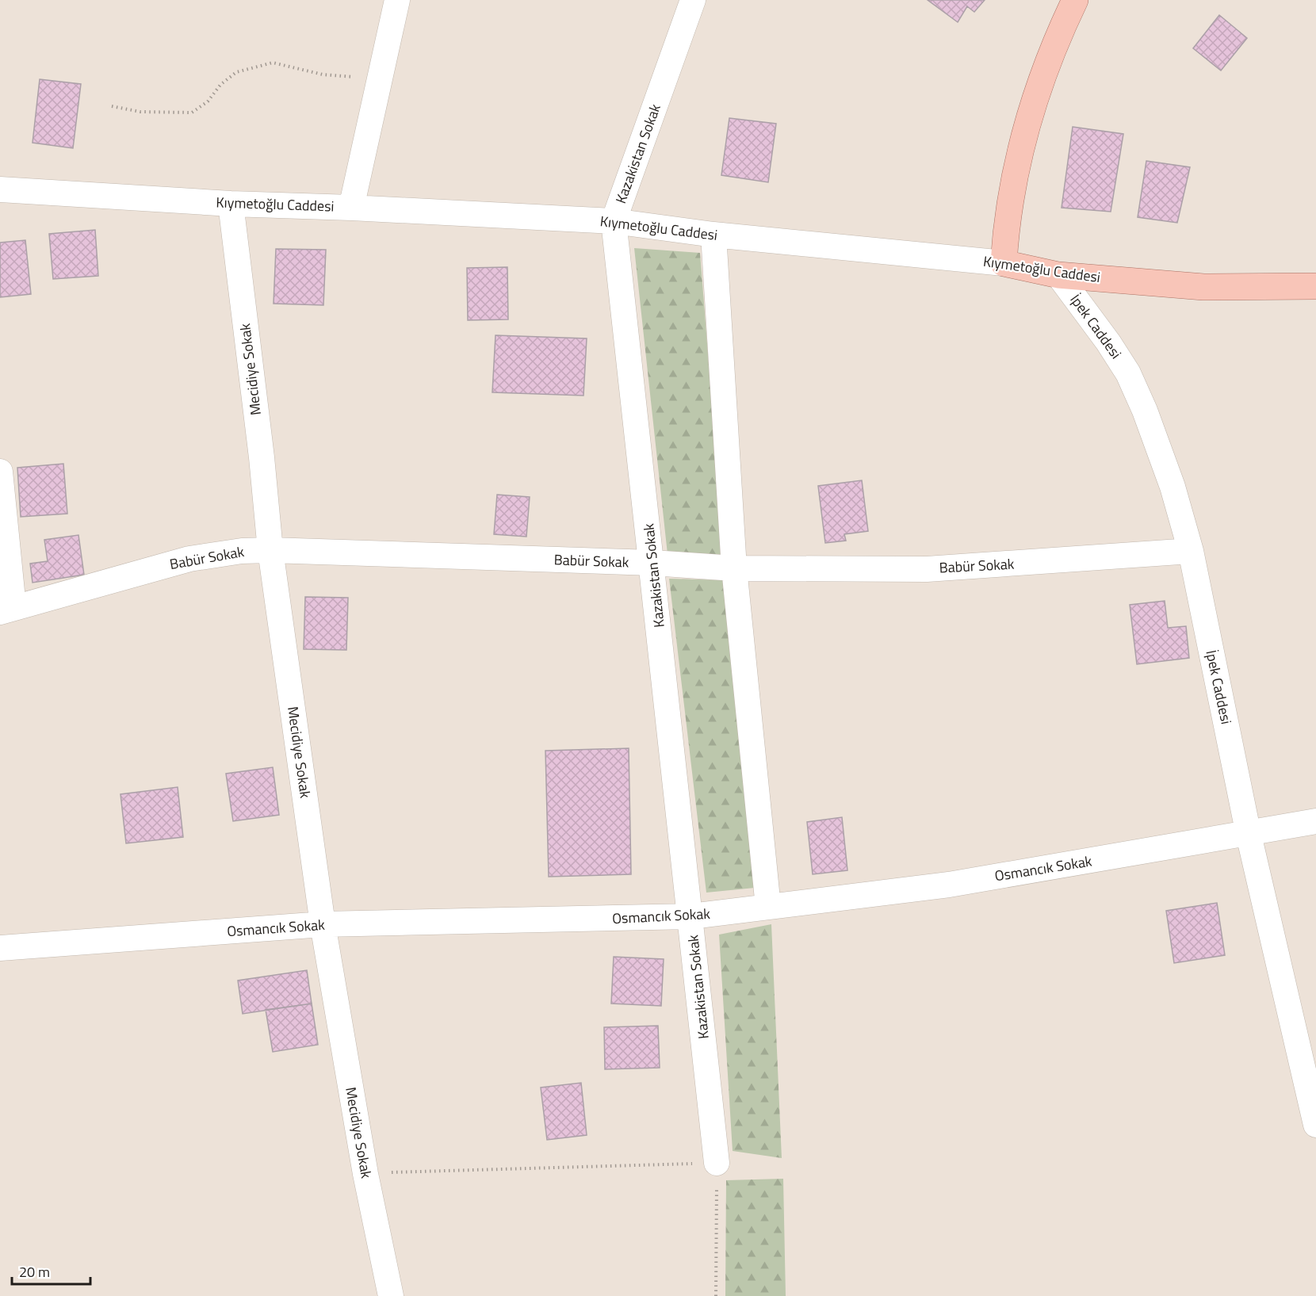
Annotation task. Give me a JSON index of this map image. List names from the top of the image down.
{
  "streets": {
    "main road": ["Kıymetoğlu Caddesi"],
    "street": [
      "Kazakistan Sokak",
      "İpek Caddesi",
      "Mecidiye Sokak",
      "Babür Sokak",
      "Osmancık Sokak"
    ]
  },
  "crossings": [
    ["Kazakistan Sokak", "Kıymetoğlu Caddesi"],
    ["Kazakistan Sokak", "Babür Sokak"],
    ["Kazakistan Sokak", "Osmancık Sokak"],
    ["Kıymetoğlu Caddesi", "İpek Caddesi"],
    ["Kıymetoğlu Caddesi", "Mecidiye Sokak"],
    ["İpek Caddesi", "Babür Sokak"],
    ["İpek Caddesi", "Osmancık Sokak"],
    ["Mecidiye Sokak", "Babür Sokak"],
    ["Mecidiye Sokak", "Osmancık Sokak"]
  ],
  "scale_bar": "20 m"
}
